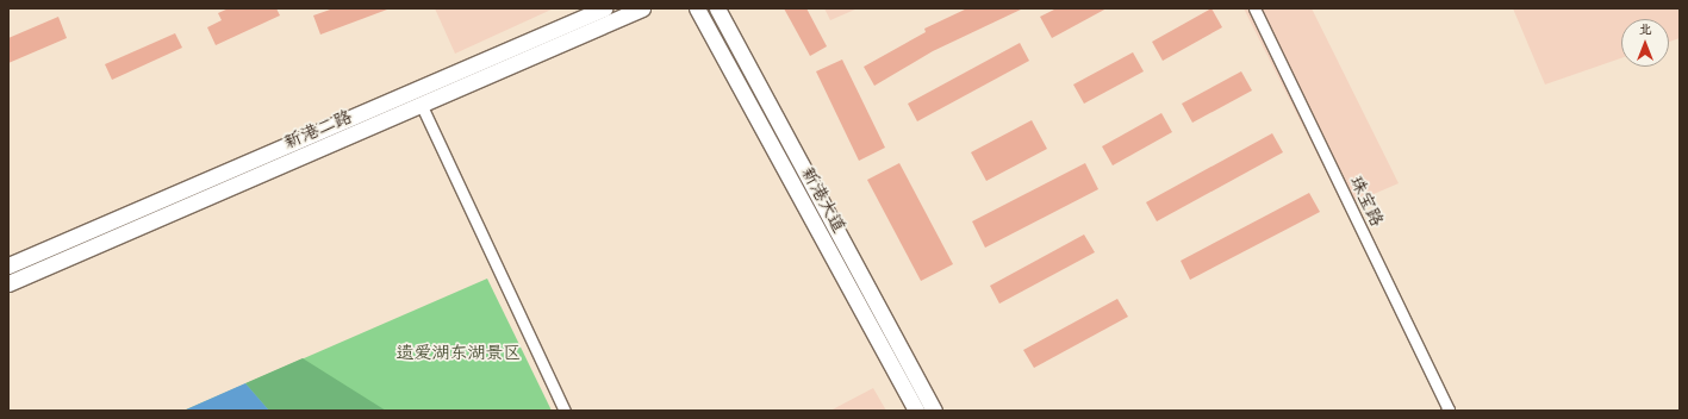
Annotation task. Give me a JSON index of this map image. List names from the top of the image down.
{
  "streets": {
    "main road": ["新港二路", "新港大道"],
    "street": ["珠宝路"]
  },
  "parks": ["遗爱湖东湖景区"],
  "north": "top"
}
